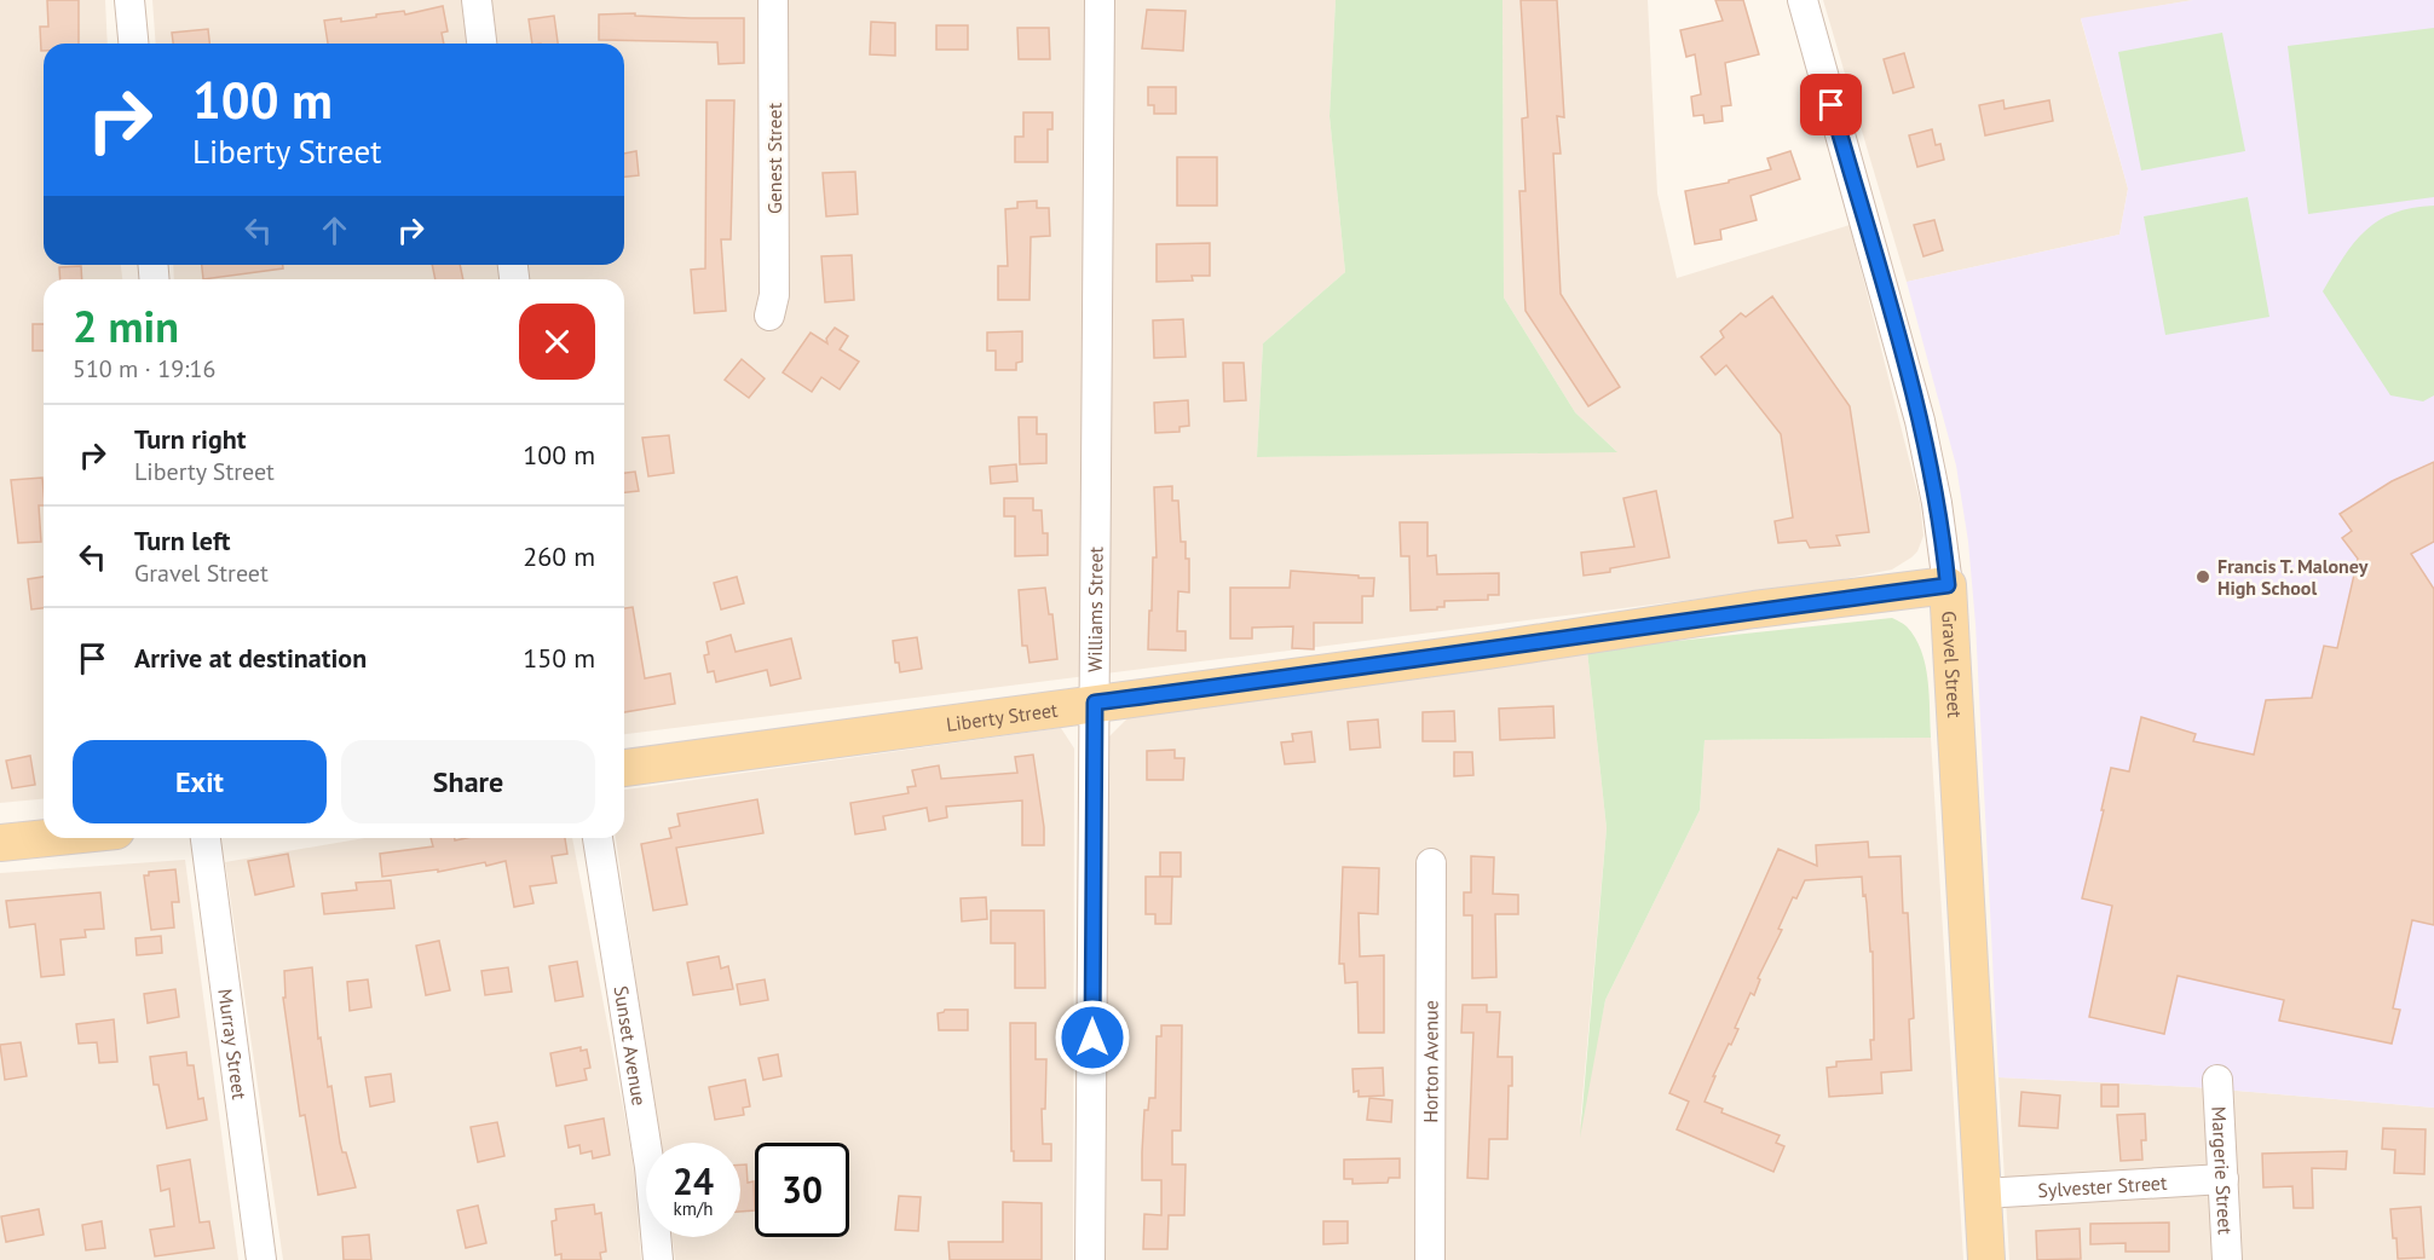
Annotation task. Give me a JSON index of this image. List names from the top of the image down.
{
  "streets": {
    "main road": ["Gravel Street", "Liberty Street"],
    "street": [
      "Genest Street",
      "Williams Street",
      "Murray Street",
      "Sunset Avenue",
      "Horton Avenue",
      "Margerie Street",
      "Sylvester Street"
    ]
  },
  "crossings": [
    ["Williams Street", "Liberty Street"],
    ["Gravel Street", "Liberty Street"],
    ["Gravel Street", "Sylvester Street"],
    ["Margerie Street", "Sylvester Street"]
  ],
  "places": ["Francis T. Maloney High School"],
  "page": {
    "turn": ["100 m", "Liberty Street"],
    "heading": ["2 min", "510 m · 19:16"],
    "list": [
      {
        "name": "Turn right",
        "note": "Liberty Street",
        "value": "100 m"
      },
      {
        "name": "Turn left",
        "note": "Gravel Street",
        "value": "260 m"
      },
      {
        "name": "Arrive at destination",
        "value": "150 m"
      }
    ],
    "buttons": ["Exit", "Share"],
    "speed": "24 km/h",
    "limit": "30"
  }
}
